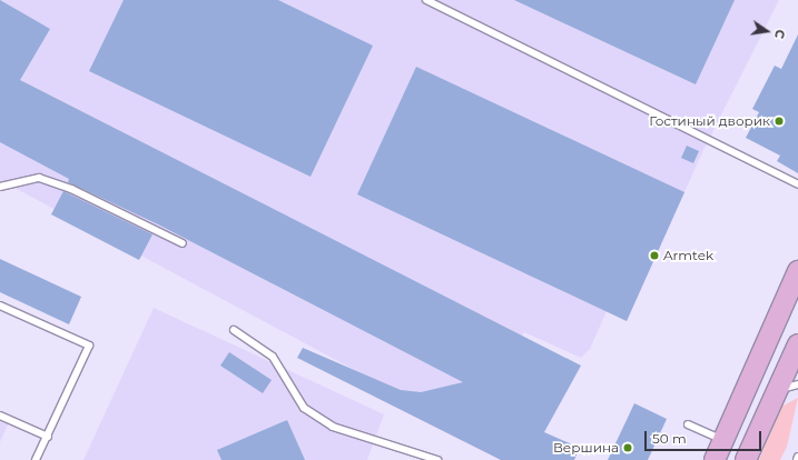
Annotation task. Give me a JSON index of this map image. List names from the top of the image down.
{
  "places": ["Гостиный дворик", "Armtek", "Вершина"],
  "scale_bar": "50 m",
  "north": "right"
}
